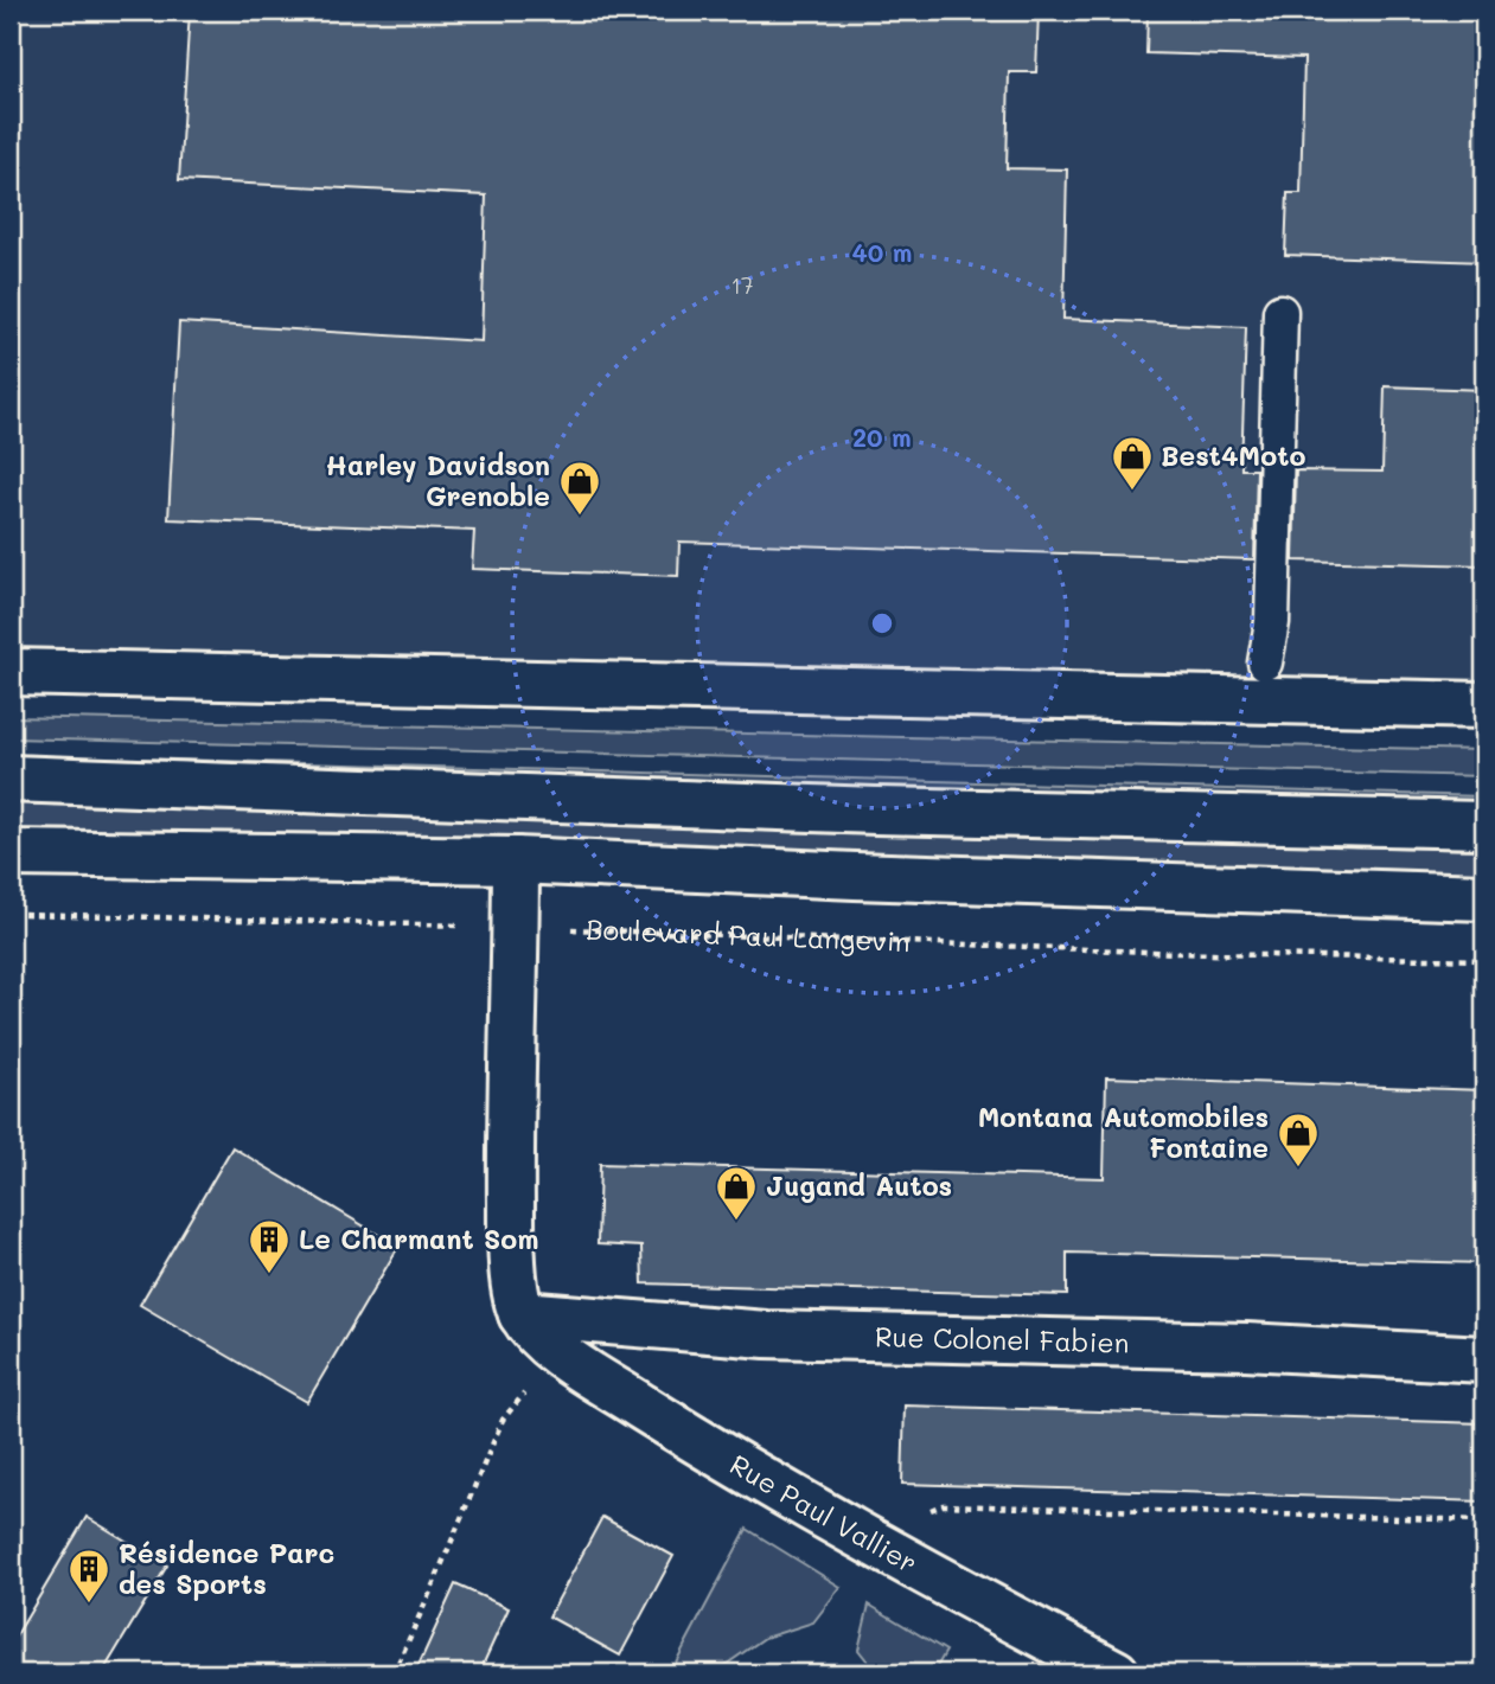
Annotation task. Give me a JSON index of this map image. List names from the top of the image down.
{
  "streets": {
    "street": ["Rue Colonel Fabien", "Rue Paul Vallier"],
    "path": ["Boulevard Paul Langevin"]
  },
  "crossings": [
    ["Rue Colonel Fabien", "Rue Paul Vallier"]
  ],
  "places": {
    "shop": [
      "Best4Moto",
      "Harley Davidson Grenoble",
      "Montana Automobiles Fontaine",
      "Jugand Autos"
    ],
    "building": ["Le Charmant Som", "Résidence Parc des Sports"]
  },
  "house_numbers": ["17"],
  "rings": ["40 m", "20 m"]
}
